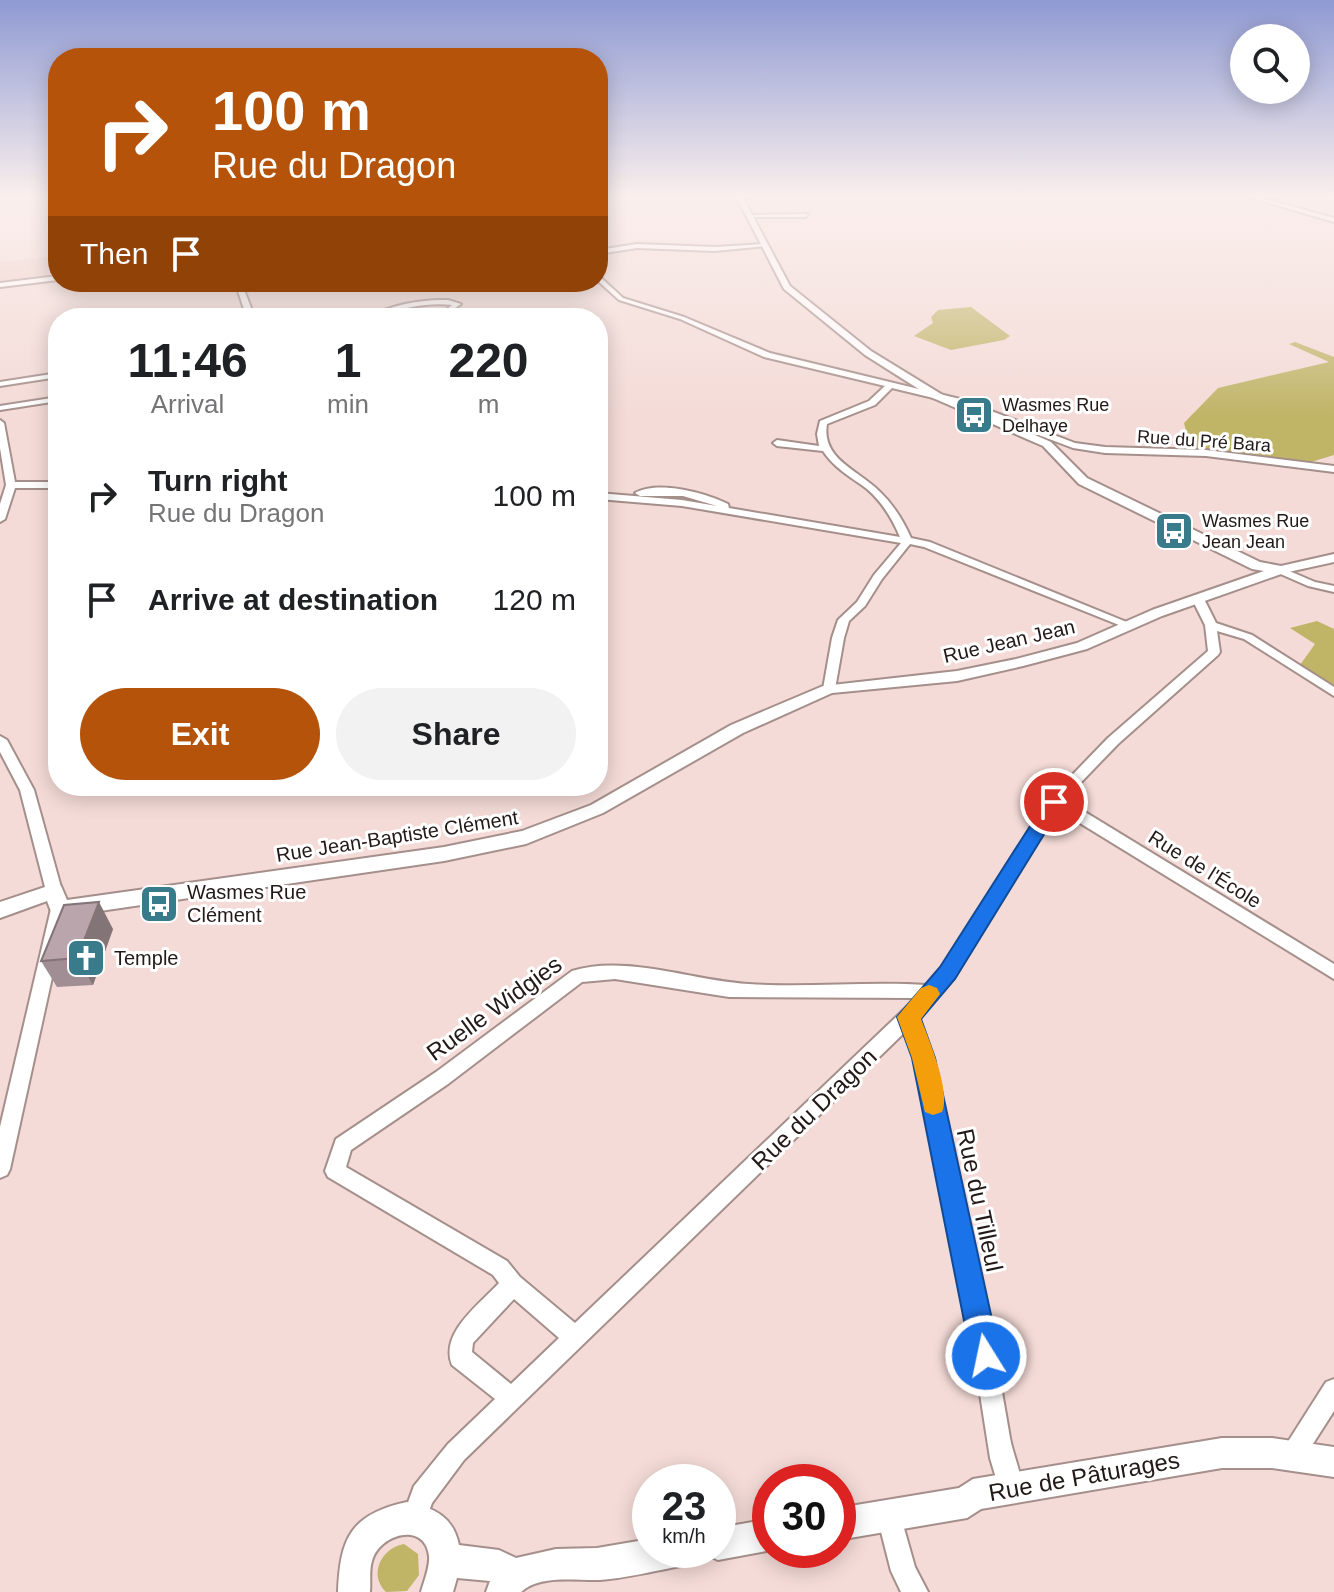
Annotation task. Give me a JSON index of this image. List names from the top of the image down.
{
  "streets": {
    "street": [
      "Rue du Pré Bara",
      "Rue Jean Jean",
      "Rue Jean-Baptiste Clément",
      "Rue de l'École",
      "Ruelle Widgies",
      "Rue du Dragon",
      "Rue du Tilleul",
      "Rue de Pâturages"
    ]
  },
  "crossings": [
    ["Rue Jean Jean", "Rue Jean-Baptiste Clément"],
    ["Rue de l'École", "Rue du Dragon"],
    ["Ruelle Widgies", "Rue du Dragon"],
    ["Rue du Dragon", "Rue du Tilleul"],
    ["Rue du Tilleul", "Rue de Pâturages"]
  ],
  "places": {
    "bus stop": ["Wasmes Rue Delhaye", "Wasmes Rue Jean Jean", "Wasmes Rue Clément"],
    "church": ["Temple"]
  },
  "page": {
    "turn": ["100 m", "Rue du Dragon"],
    "then": "Then",
    "eta": [
      "11:46",
      "Arrival",
      "1",
      "min",
      "220",
      "m"
    ],
    "list": [
      {
        "name": "Turn right",
        "note": "Rue du Dragon",
        "value": "100 m"
      },
      {
        "name": "Arrive at destination",
        "value": "120 m"
      }
    ],
    "buttons": ["Exit", "Share"],
    "speed": "23 km/h",
    "limit": "30"
  }
}
